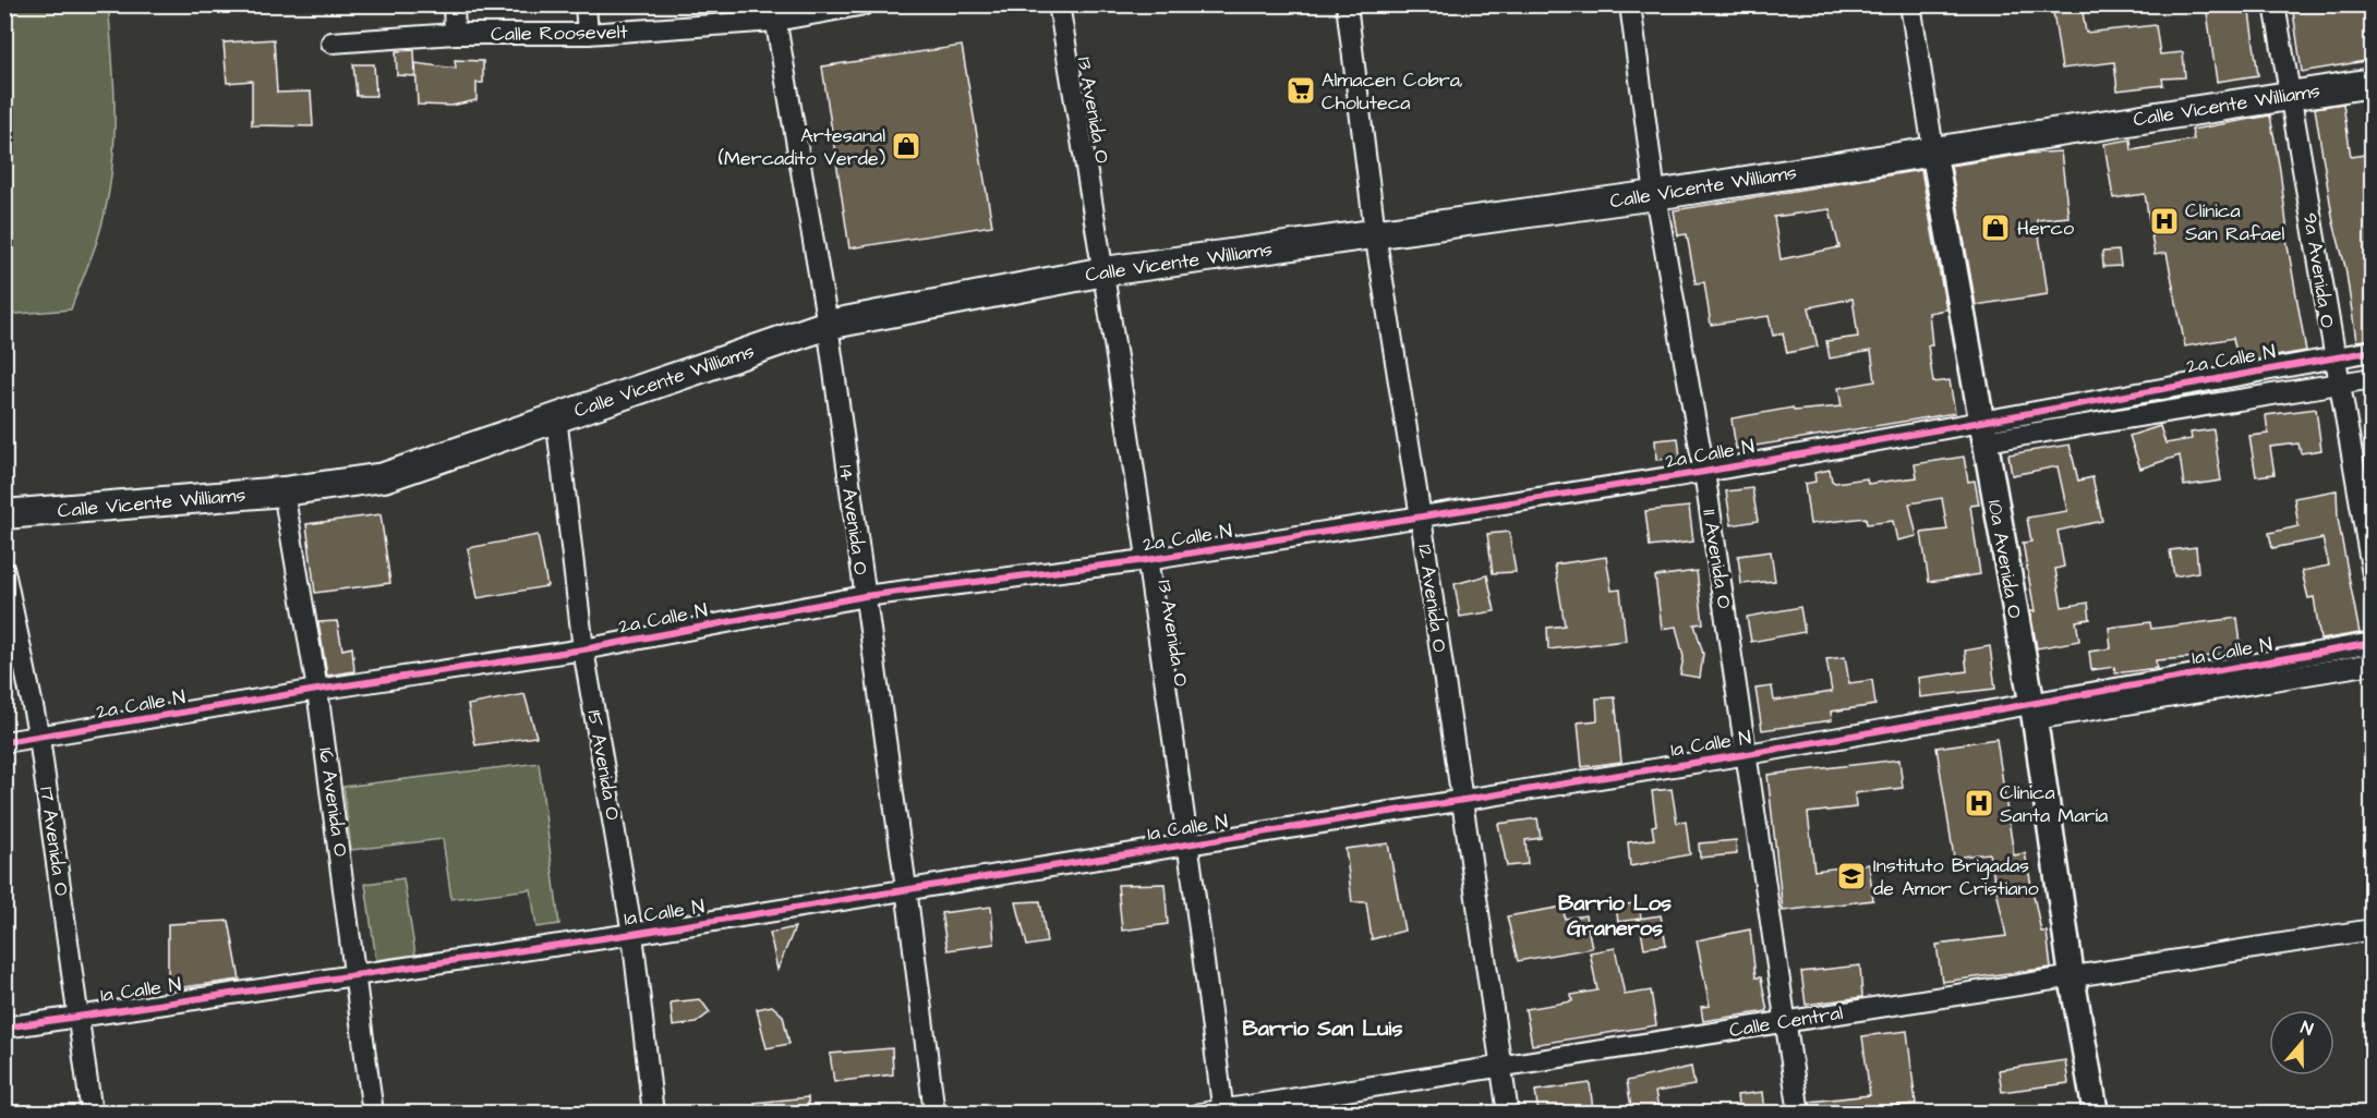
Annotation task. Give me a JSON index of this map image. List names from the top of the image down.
{
  "streets": {
    "main road": ["Calle Vicente Williams"],
    "street": [
      "Calle Roosevelt",
      "13 Avenida O",
      "9a Avenida O",
      "2a Calle N",
      "14 Avenida O",
      "11 Avenida O",
      "10a Avenida O",
      "12 Avenida O",
      "1a Calle N",
      "15 Avenida O",
      "16 Avenida O",
      "17 Avenida O",
      "Calle Central"
    ]
  },
  "crossings": [
    ["Calle Roosevelt", "14 Avenida O"],
    ["Calle Vicente Williams", "13 Avenida O"],
    ["Calle Vicente Williams", "9a Avenida O"],
    ["Calle Vicente Williams", "14 Avenida O"],
    ["Calle Vicente Williams", "11 Avenida O"],
    ["Calle Vicente Williams", "10a Avenida O"],
    ["Calle Vicente Williams", "12 Avenida O"],
    ["Calle Vicente Williams", "15 Avenida O"],
    ["Calle Vicente Williams", "16 Avenida O"],
    ["13 Avenida O", "2a Calle N"],
    ["13 Avenida O", "1a Calle N"],
    ["13 Avenida O", "Calle Central"],
    ["9a Avenida O", "2a Calle N"],
    ["2a Calle N", "14 Avenida O"],
    ["2a Calle N", "11 Avenida O"],
    ["2a Calle N", "10a Avenida O"],
    ["2a Calle N", "12 Avenida O"],
    ["2a Calle N", "15 Avenida O"],
    ["2a Calle N", "16 Avenida O"],
    ["2a Calle N", "17 Avenida O"],
    ["14 Avenida O", "1a Calle N"],
    ["11 Avenida O", "1a Calle N"],
    ["11 Avenida O", "Calle Central"],
    ["10a Avenida O", "1a Calle N"],
    ["10a Avenida O", "Calle Central"],
    ["12 Avenida O", "1a Calle N"],
    ["12 Avenida O", "Calle Central"],
    ["1a Calle N", "15 Avenida O"],
    ["1a Calle N", "16 Avenida O"],
    ["1a Calle N", "17 Avenida O"]
  ],
  "districts": ["Barrio Los Graneros", "Barrio San Luis"],
  "places": {
    "supermarket": ["Almacen Cobra, Choluteca"],
    "shop": ["Artesanal (Mercadito Verde)", "Herco"],
    "hospital": ["Clínica San Rafael", "Clínica Santa María"],
    "school or university": ["Instituto Brigadas de Amor Cristiano"]
  },
  "north": "top"
}
